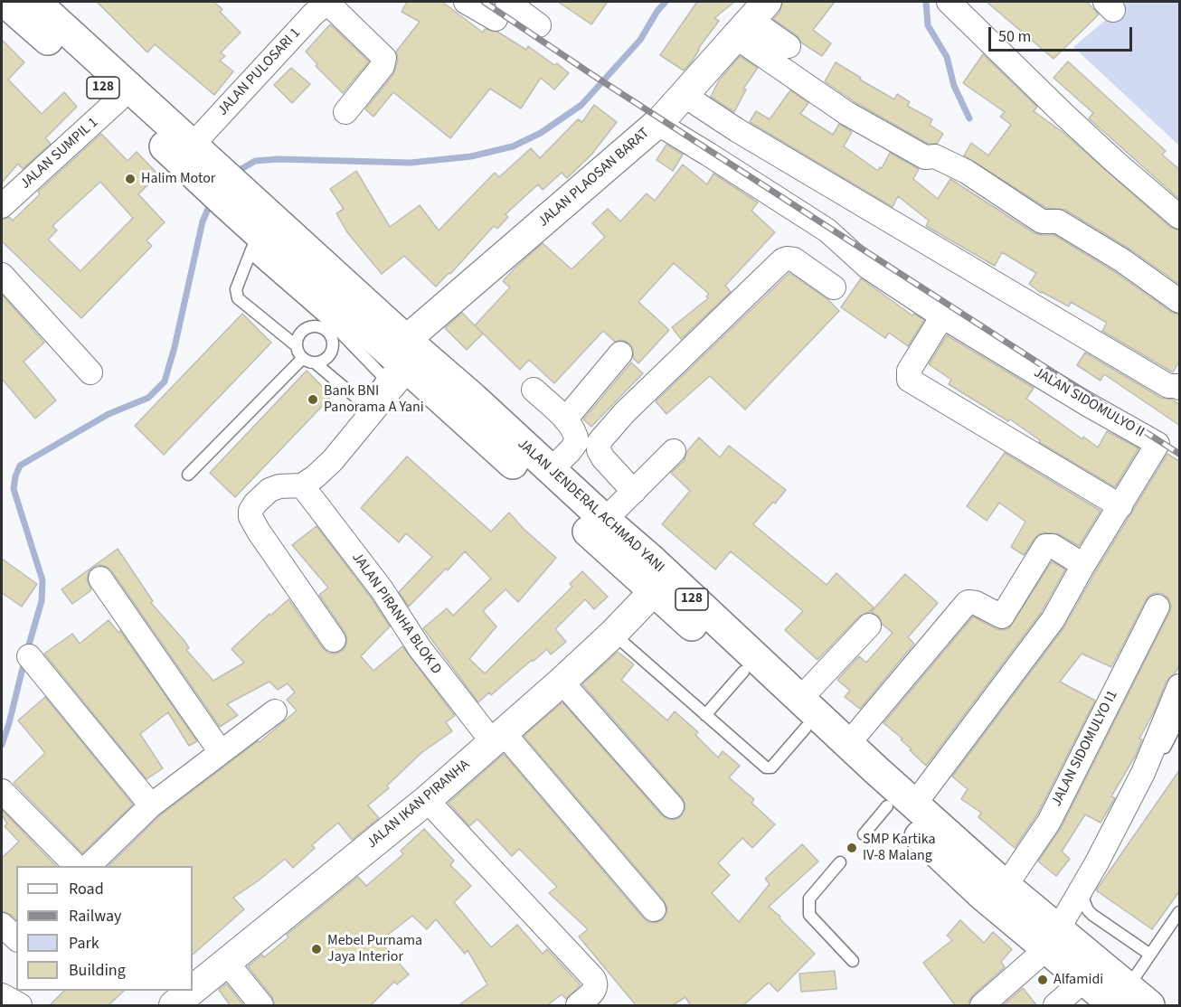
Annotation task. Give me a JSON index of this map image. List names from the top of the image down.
{
  "streets": {
    "main road": ["128", "JALAN JENDERAL ACHMAD YANI"],
    "street": [
      "JALAN PULOSARI 1",
      "JALAN SUMPIL 1",
      "JALAN PLAOSAN BARAT",
      "JALAN SIDOMULYO II",
      "JALAN PIRANHA BLOK D",
      "JALAN SIDOMULYO I1",
      "JALAN IKAN PIRANHA"
    ]
  },
  "crossings": [
    ["JALAN PULOSARI 1", "JALAN JENDERAL ACHMAD YANI"],
    ["JALAN SUMPIL 1", "JALAN JENDERAL ACHMAD YANI"],
    ["JALAN PLAOSAN BARAT", "JALAN SIDOMULYO II"],
    ["JALAN PLAOSAN BARAT", "JALAN JENDERAL ACHMAD YANI"],
    ["JALAN SIDOMULYO II", "JALAN JENDERAL ACHMAD YANI"],
    ["JALAN JENDERAL ACHMAD YANI", "JALAN SIDOMULYO I1"],
    ["JALAN JENDERAL ACHMAD YANI", "JALAN IKAN PIRANHA"],
    ["JALAN PIRANHA BLOK D", "JALAN IKAN PIRANHA"]
  ],
  "places": [
    "Halim Motor",
    "Bank BNI Panorama A Yani",
    "SMP Kartika IV-8 Malang",
    "Mebel Purnama Jaya Interior",
    "Alfamidi"
  ],
  "legend": [
    "Road",
    "Railway",
    "Park",
    "Building"
  ],
  "scale_bar": "50 m"
}
